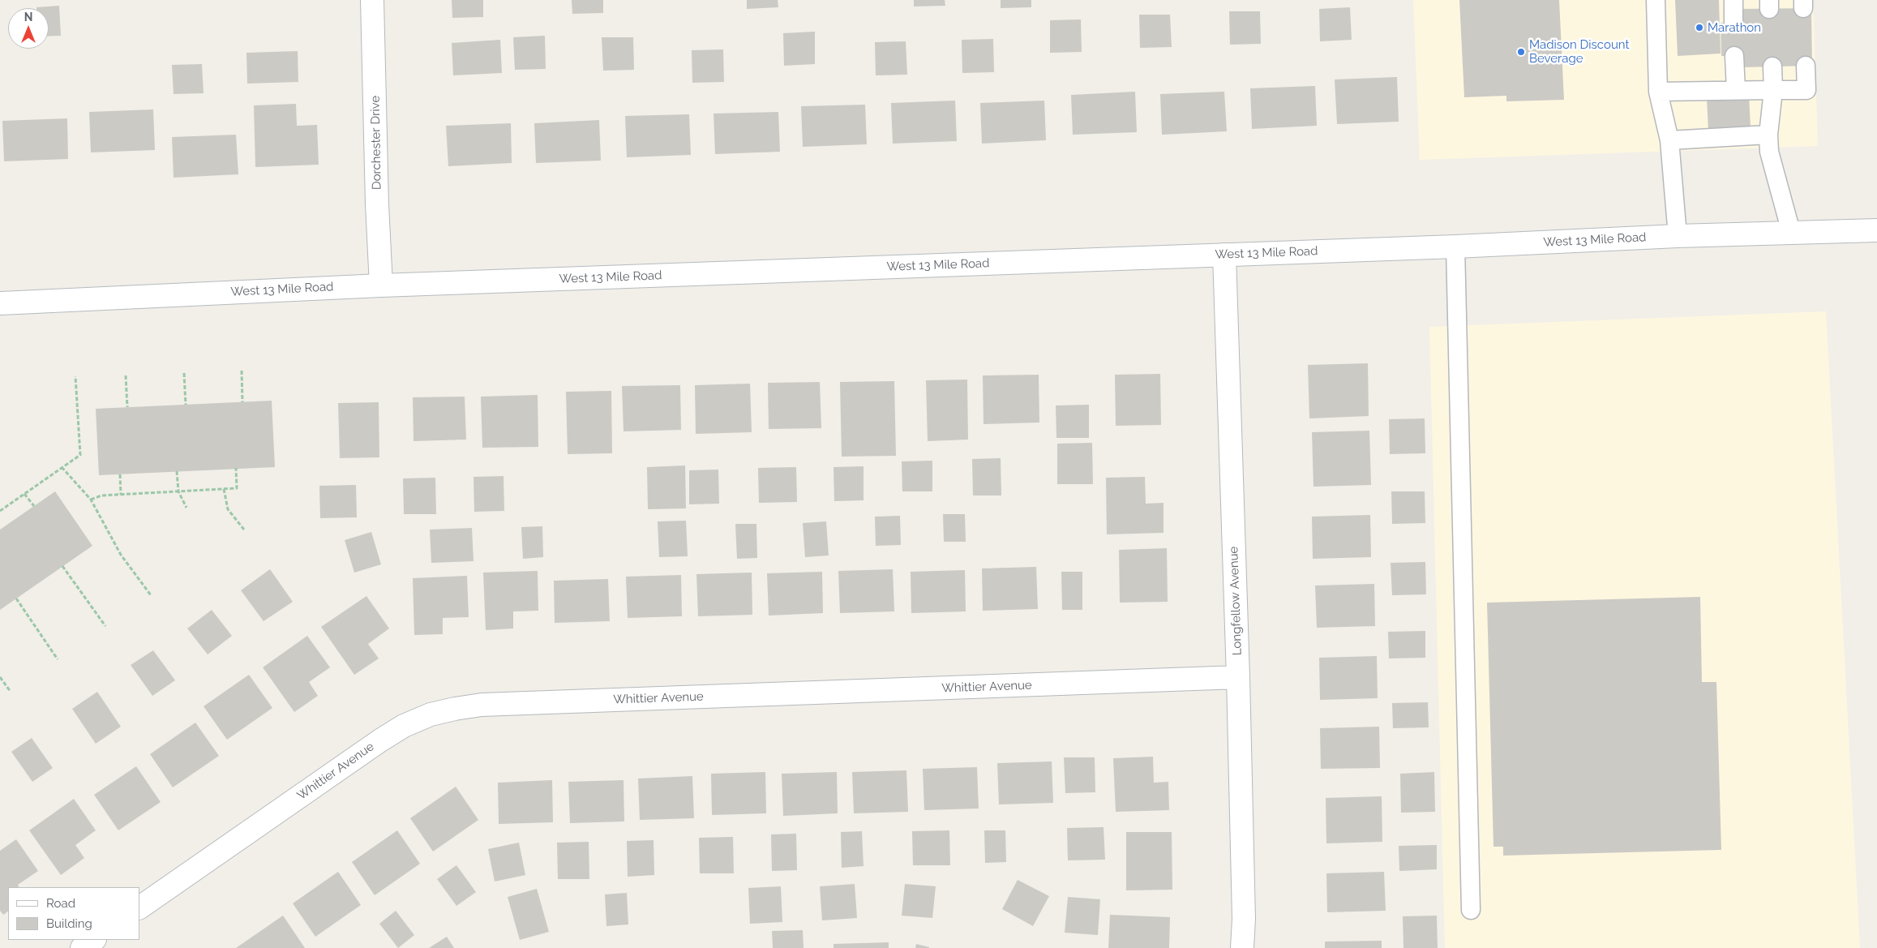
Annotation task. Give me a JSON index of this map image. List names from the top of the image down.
{
  "streets": {
    "street": [
      "Dorchester Drive",
      "West 13 Mile Road",
      "Longfellow Avenue",
      "Whittier Avenue"
    ]
  },
  "crossings": [
    ["Dorchester Drive", "West 13 Mile Road"],
    ["West 13 Mile Road", "Longfellow Avenue"],
    ["Longfellow Avenue", "Whittier Avenue"]
  ],
  "places": ["Marathon", "Madison Discount Beverage"],
  "legend": ["Road", "Building"],
  "north": "top"
}
